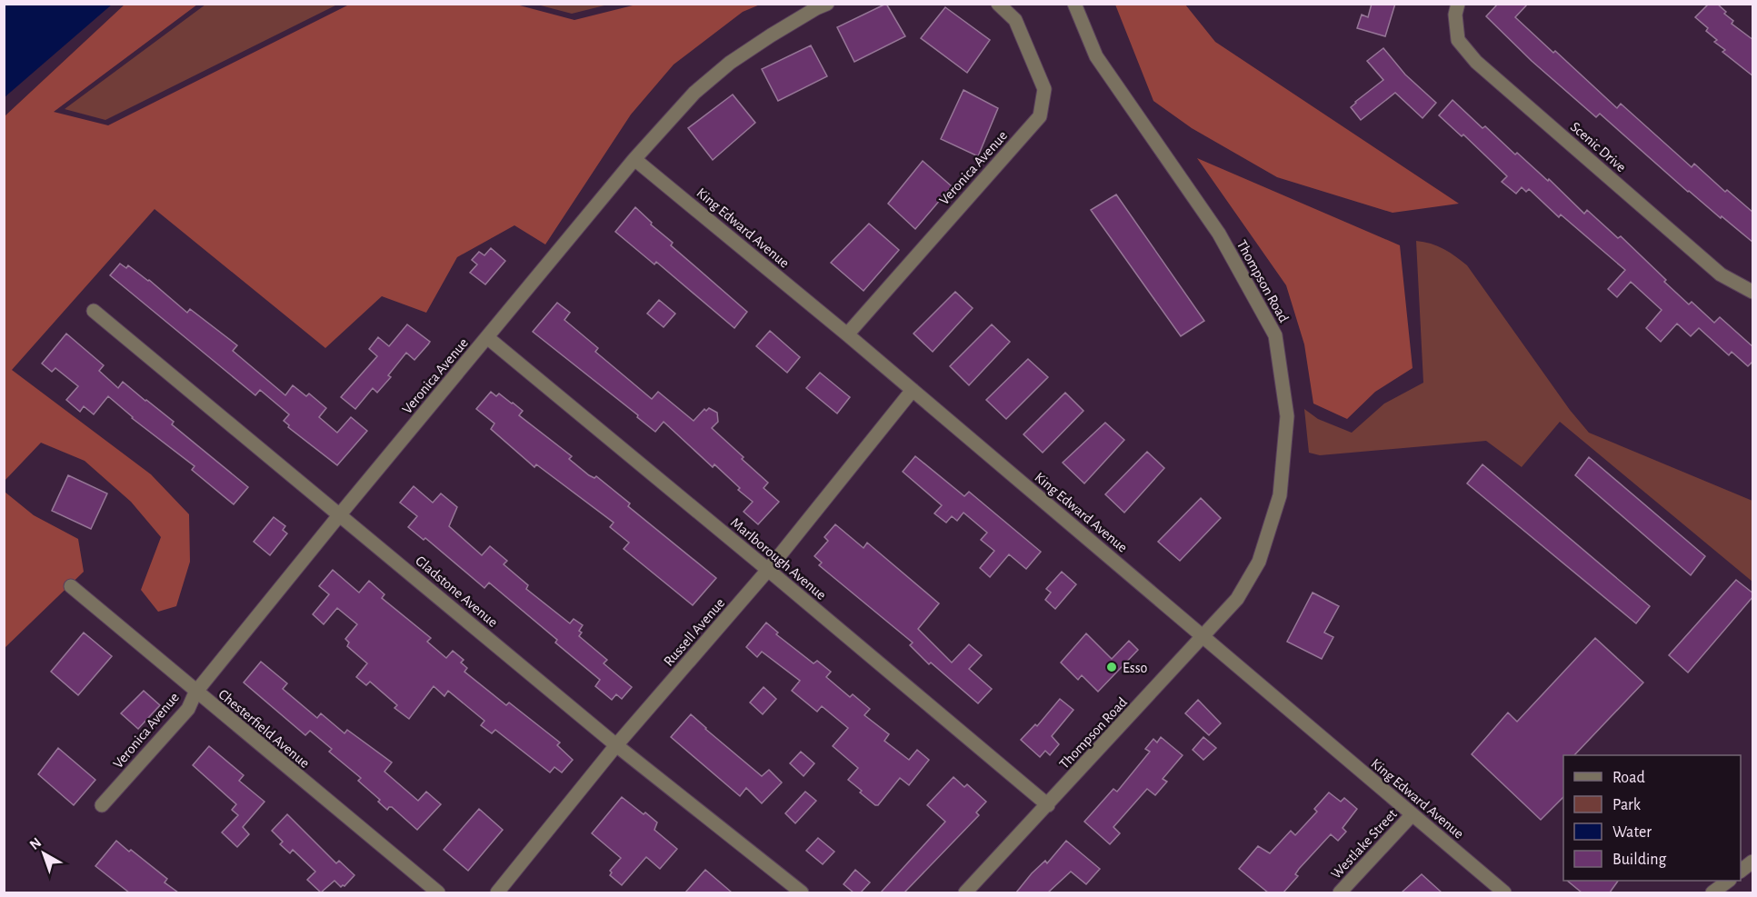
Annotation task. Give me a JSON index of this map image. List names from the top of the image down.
{
  "streets": {
    "street": [
      "Scenic Drive",
      "Veronica Avenue",
      "King Edward Avenue",
      "Thompson Road",
      "Marlborough Avenue",
      "Gladstone Avenue",
      "Russell Avenue",
      "Chesterfield Avenue",
      "Westlake Street"
    ]
  },
  "crossings": [
    ["Veronica Avenue", "King Edward Avenue"],
    ["Veronica Avenue", "Marlborough Avenue"],
    ["Veronica Avenue", "Gladstone Avenue"],
    ["Veronica Avenue", "Chesterfield Avenue"],
    ["King Edward Avenue", "Thompson Road"],
    ["King Edward Avenue", "Russell Avenue"],
    ["King Edward Avenue", "Westlake Street"],
    ["Thompson Road", "Marlborough Avenue"],
    ["Marlborough Avenue", "Russell Avenue"],
    ["Gladstone Avenue", "Russell Avenue"]
  ],
  "places": ["Esso"],
  "legend": [
    "Road",
    "Park",
    "Water",
    "Building"
  ],
  "north": "top left"
}
